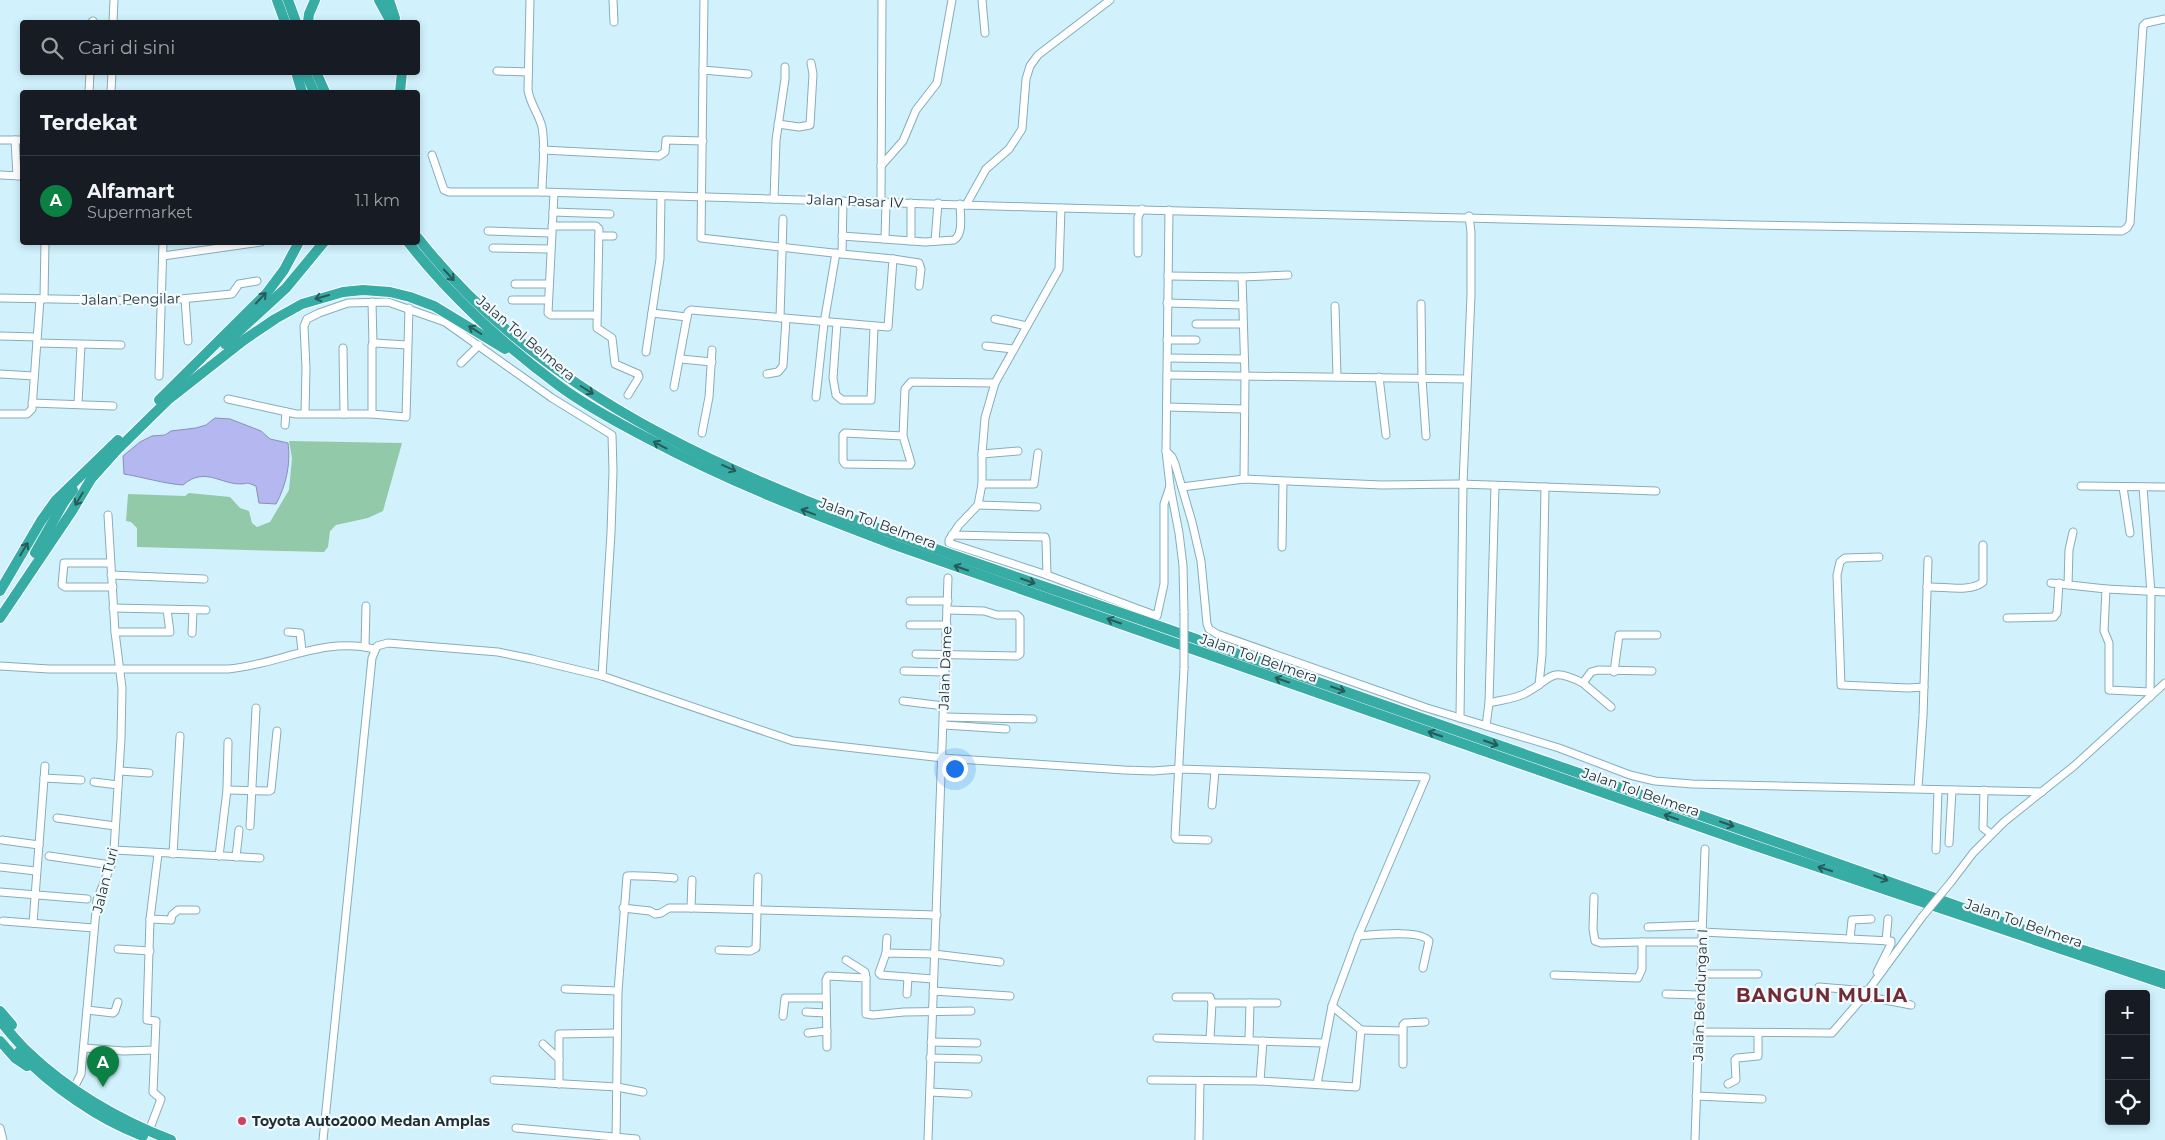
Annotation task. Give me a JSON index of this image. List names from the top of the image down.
{
  "streets": {
    "highway": ["Jalan Tol Belmera"],
    "street": [
      "Jalan Pasar IV",
      "Jalan Pengilar",
      "Jalan Dame",
      "Jalan Turi",
      "Jalan Bendungan I"
    ]
  },
  "districts": ["BANGUN MULIA"],
  "places": ["Toyota Auto2000 Medan Amplas"],
  "page": {
    "search": "Cari di sini",
    "heading": "Terdekat",
    "list": [
      {
        "mark": "A",
        "name": "Alfamart",
        "note": "Supermarket",
        "value": "1.1 km"
      }
    ],
    "map_buttons": ["+", "−"],
    "pins": "A"
  }
}
